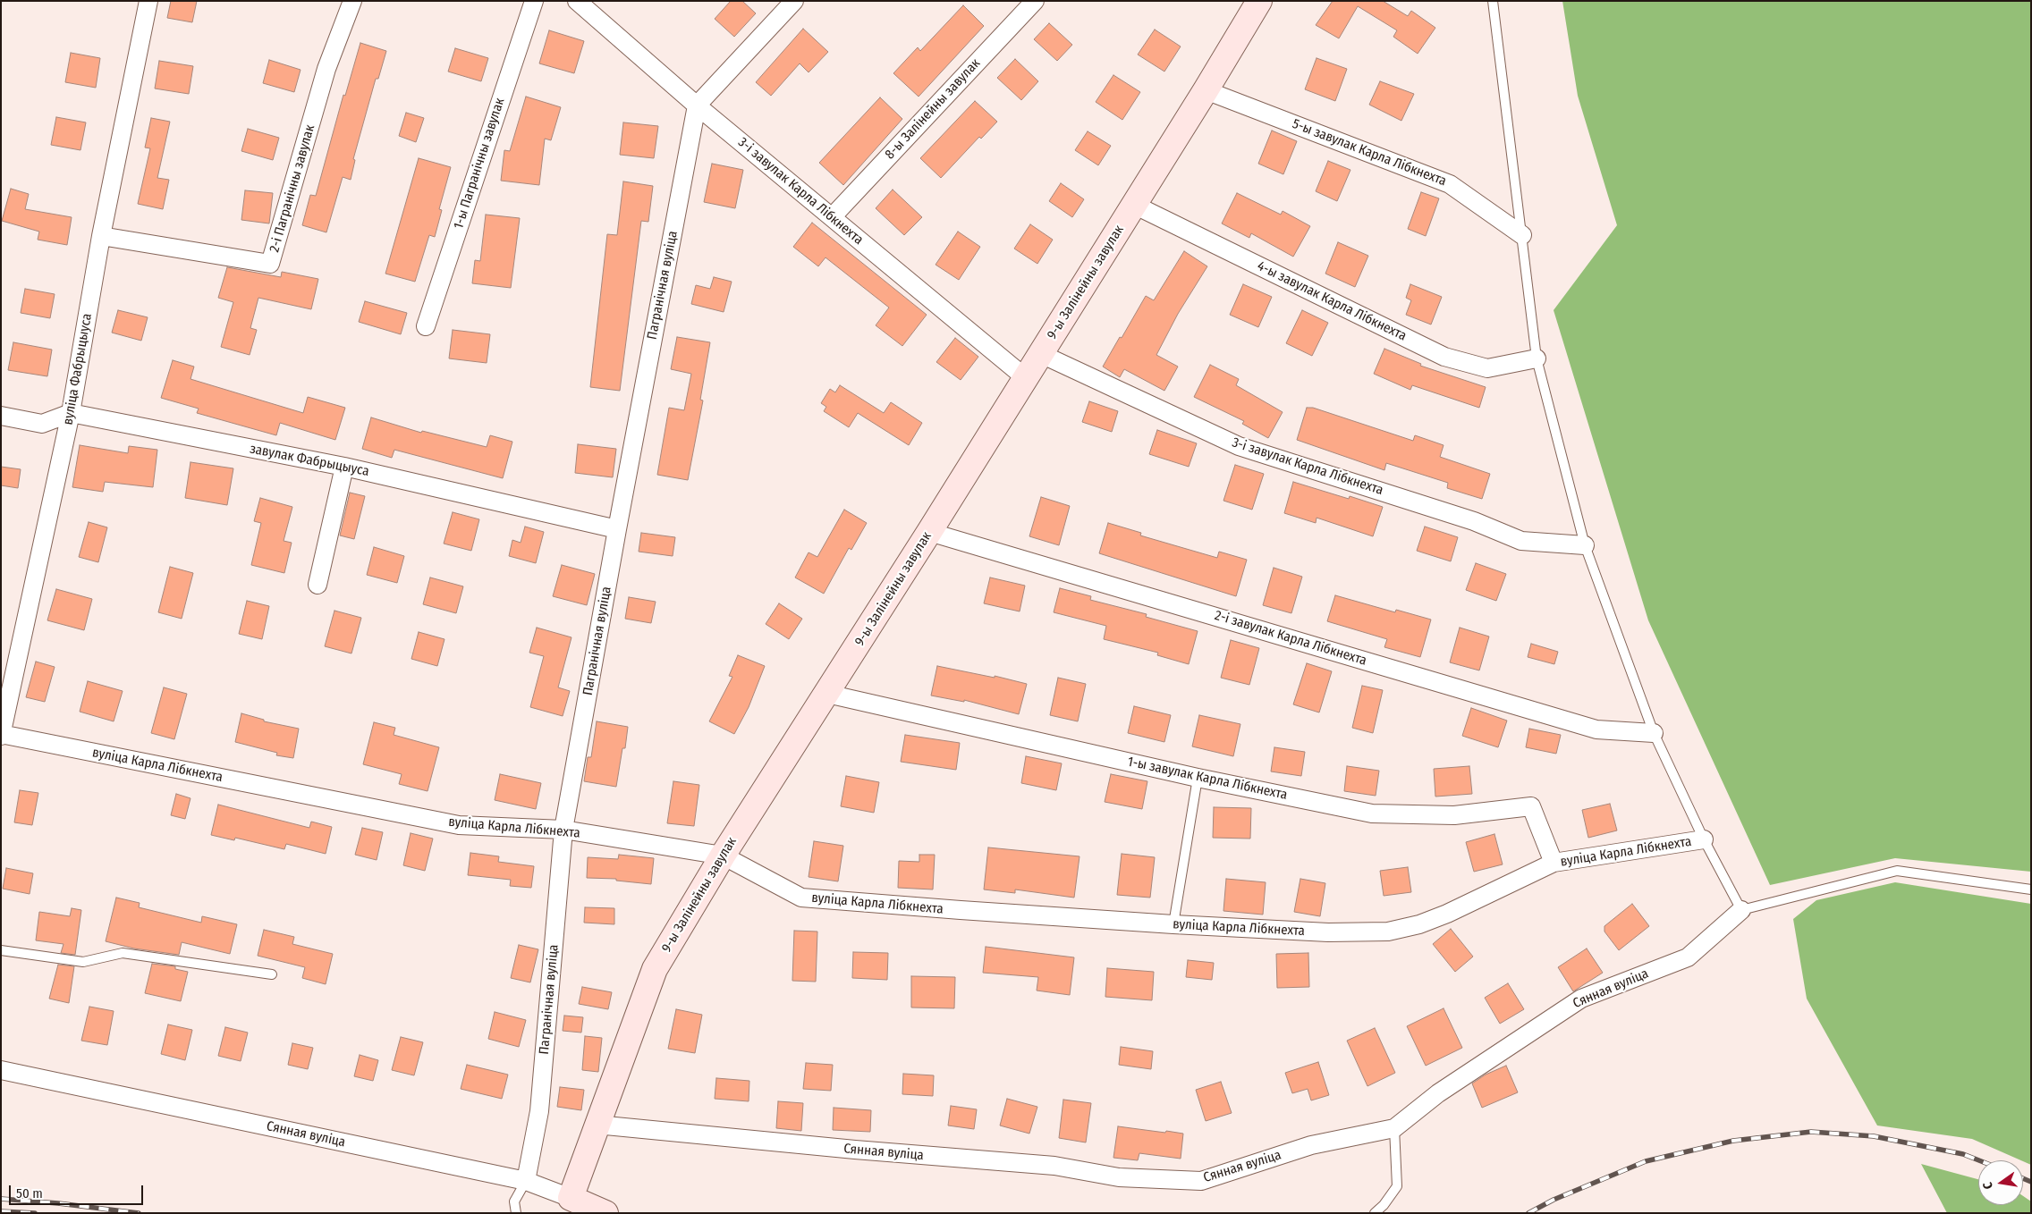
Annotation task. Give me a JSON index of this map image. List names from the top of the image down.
{
  "streets": {
    "street": [
      "8-ы Залінейны завулак",
      "5-ы завулак Карла Лібкнехта",
      "1-ы Пагранічны завулак",
      "2-і Пагранічны завулак",
      "3-і завулак Карла Лібкнехта",
      "9-ы Залінейны завулак",
      "Пагранічная вуліца",
      "4-ы завулак Карла Лібкнехта",
      "вуліца Фабрыцыуса",
      "завулак Фабрыцыуса",
      "2-і завулак Карла Лібкнехта",
      "вуліца Карла Лібкнехта",
      "1-ы завулак Карла Лібкнехта",
      "Сянная вуліца"
    ]
  },
  "crossings": [
    ["8-ы Залінейны завулак", "3-і завулак Карла Лібкнехта"],
    ["5-ы завулак Карла Лібкнехта", "9-ы Залінейны завулак"],
    ["2-і Пагранічны завулак", "вуліца Фабрыцыуса"],
    ["3-і завулак Карла Лібкнехта", "9-ы Залінейны завулак"],
    ["3-і завулак Карла Лібкнехта", "Пагранічная вуліца"],
    ["9-ы Залінейны завулак", "4-ы завулак Карла Лібкнехта"],
    ["9-ы Залінейны завулак", "2-і завулак Карла Лібкнехта"],
    ["9-ы Залінейны завулак", "вуліца Карла Лібкнехта"],
    ["9-ы Залінейны завулак", "1-ы завулак Карла Лібкнехта"],
    ["9-ы Залінейны завулак", "Сянная вуліца"],
    ["Пагранічная вуліца", "завулак Фабрыцыуса"],
    ["Пагранічная вуліца", "вуліца Карла Лібкнехта"],
    ["Пагранічная вуліца", "Сянная вуліца"],
    ["вуліца Фабрыцыуса", "завулак Фабрыцыуса"],
    ["вуліца Фабрыцыуса", "вуліца Карла Лібкнехта"],
    ["вуліца Карла Лібкнехта", "1-ы завулак Карла Лібкнехта"]
  ],
  "scale_bar": "50 m",
  "north": "left"
}
